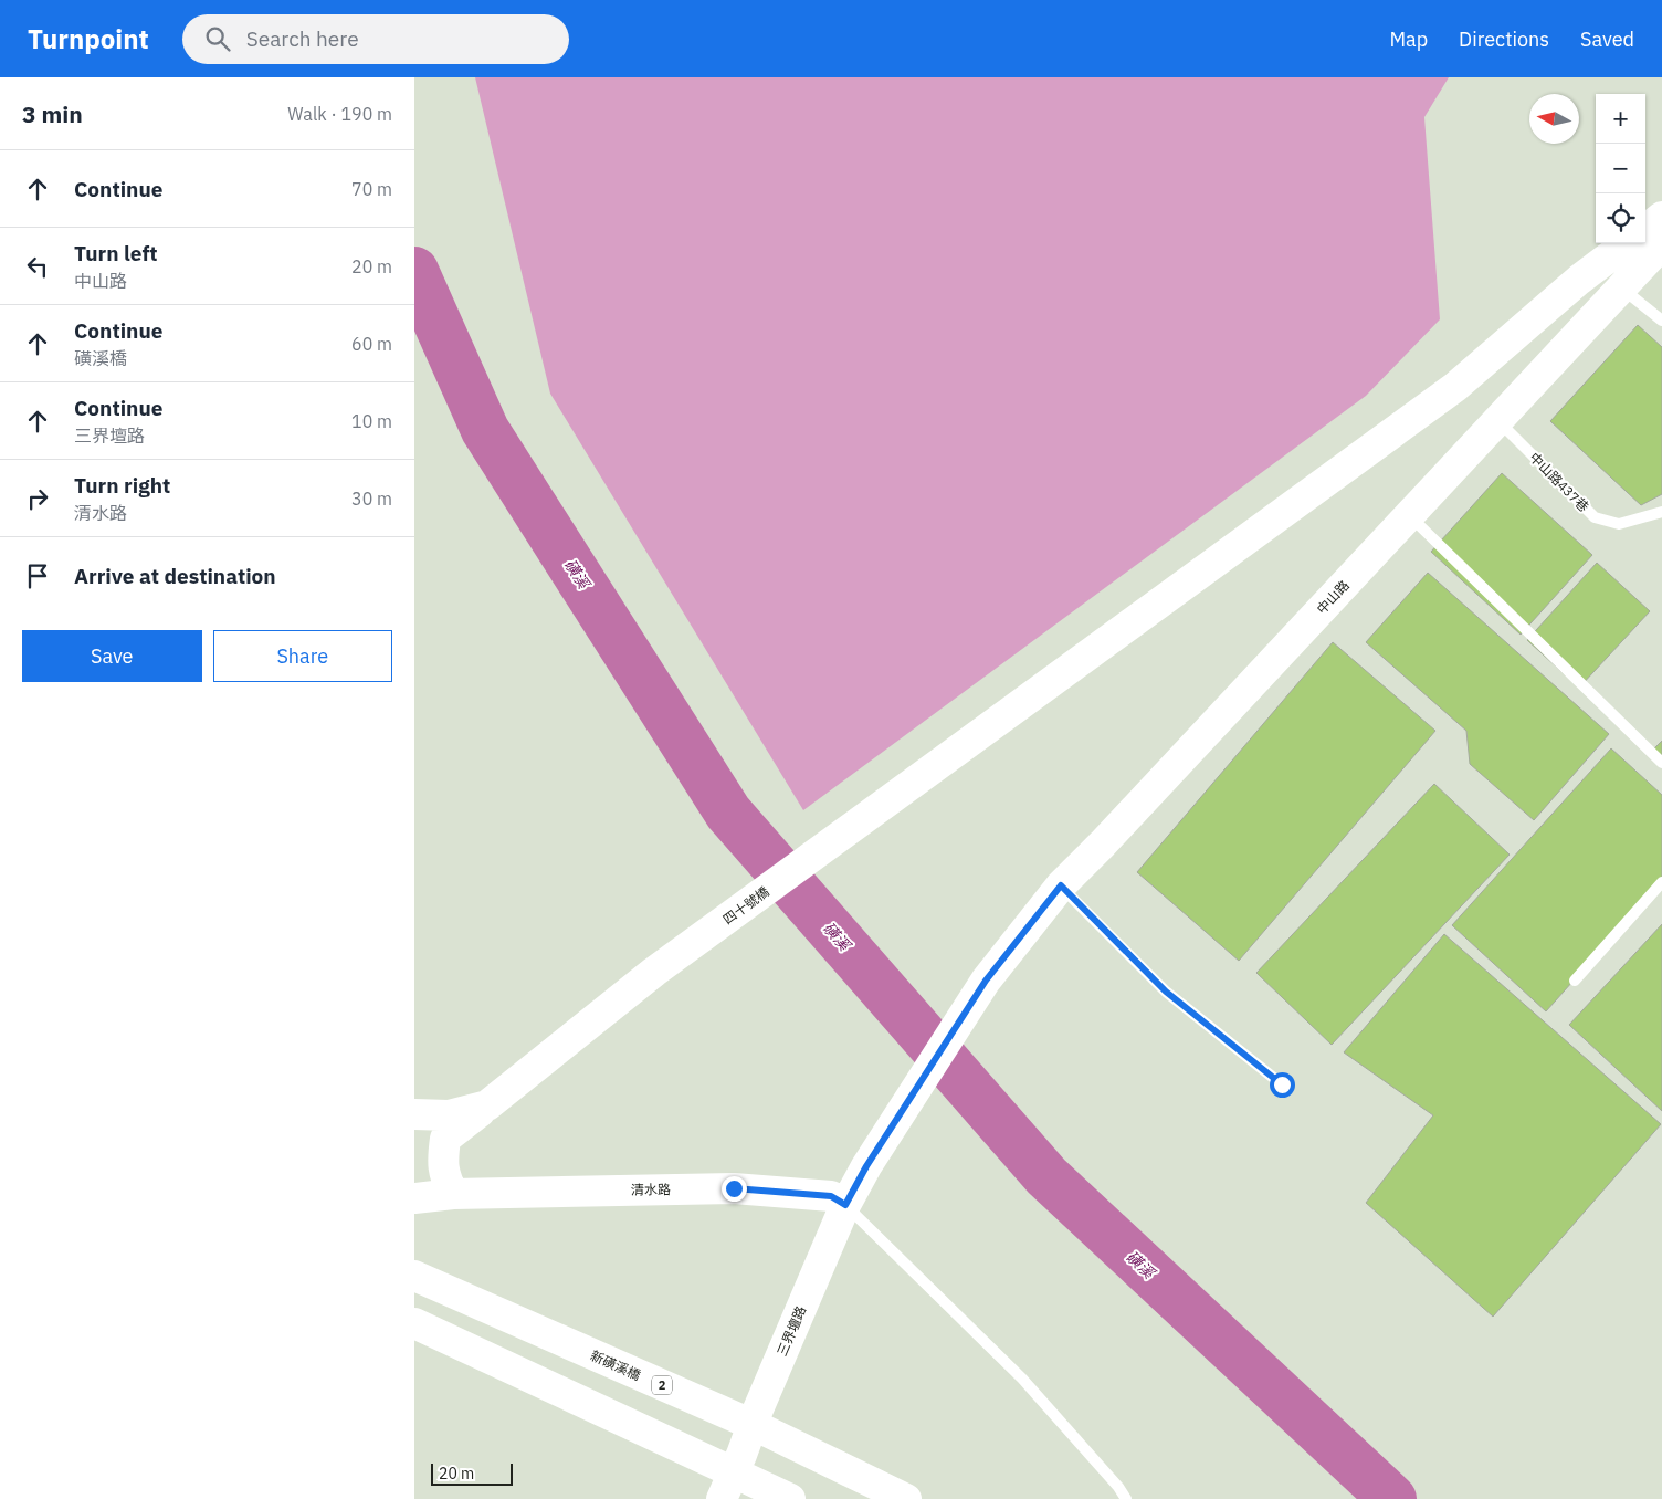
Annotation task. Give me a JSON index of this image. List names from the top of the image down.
{
  "streets": {
    "street": [
      "中山路",
      "四十號橋",
      "清水路",
      "三界壇路",
      "新磺溪橋",
      "2"
    ],
    "lane": ["中山路437巷"]
  },
  "crossings": [
    ["中山路437巷", "中山路"],
    ["中山路", "三界壇路"],
    ["清水路", "三界壇路"]
  ],
  "water": ["磺溪"],
  "scale_bar": "20 m",
  "north": "left",
  "page": {
    "header": "Turnpoint",
    "search": "Search here",
    "nav": ["Map", "Directions", "Saved"],
    "heading": ["3 min", "Walk · 190 m"],
    "map_buttons": ["+", "−"],
    "list": [
      ["Continue", "70 m"],
      ["Turn left", "中山路", "20 m"],
      ["Continue", "磺溪橋", "60 m"],
      ["Continue", "三界壇路", "10 m"],
      ["Turn right", "清水路", "30 m"],
      "Arrive at destination"
    ],
    "buttons": ["Save", "Share"],
    "scale": "20 m"
  }
}
